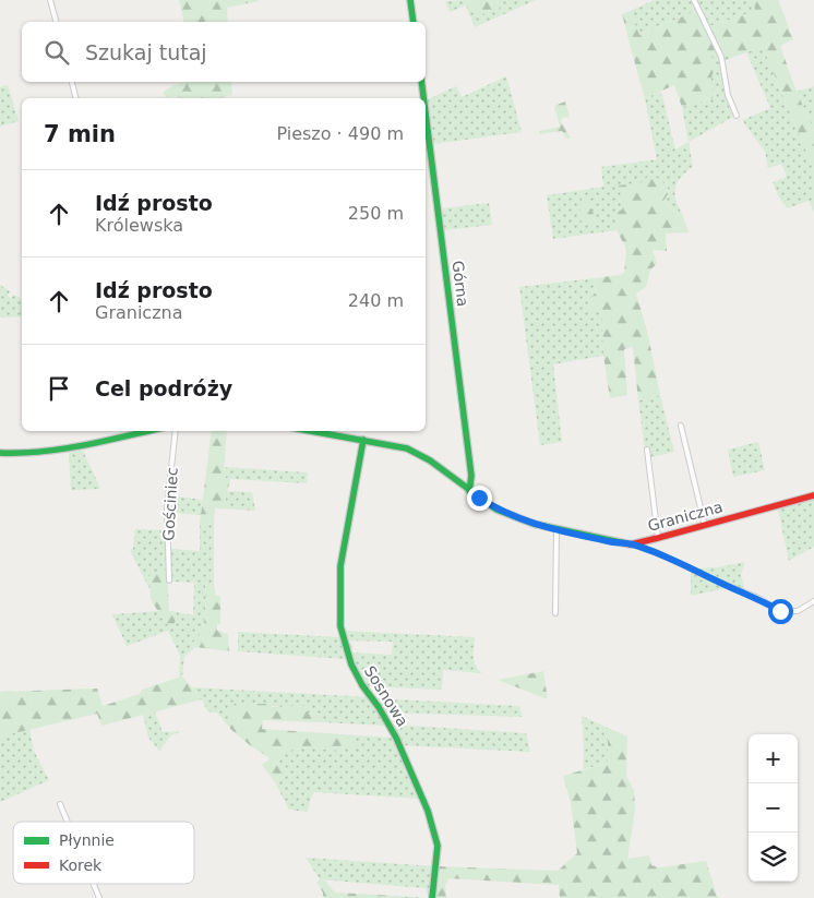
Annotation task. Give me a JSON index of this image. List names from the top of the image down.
{
  "streets": {
    "street": [
      "Górna",
      "Gościniec",
      "Graniczna",
      "Sosnowa"
    ]
  },
  "crossings": [
    ["Górna", "Graniczna"],
    ["Graniczna", "Sosnowa"]
  ],
  "legend": ["Płynnie", "Korek"],
  "page": {
    "search": "Szukaj tutaj",
    "heading": ["7 min", "Pieszo · 490 m"],
    "list": [
      ["Idź prosto", "Królewska", "250 m"],
      ["Idź prosto", "Graniczna", "240 m"],
      "Cel podróży"
    ],
    "map_buttons": ["+", "−"]
  }
}
